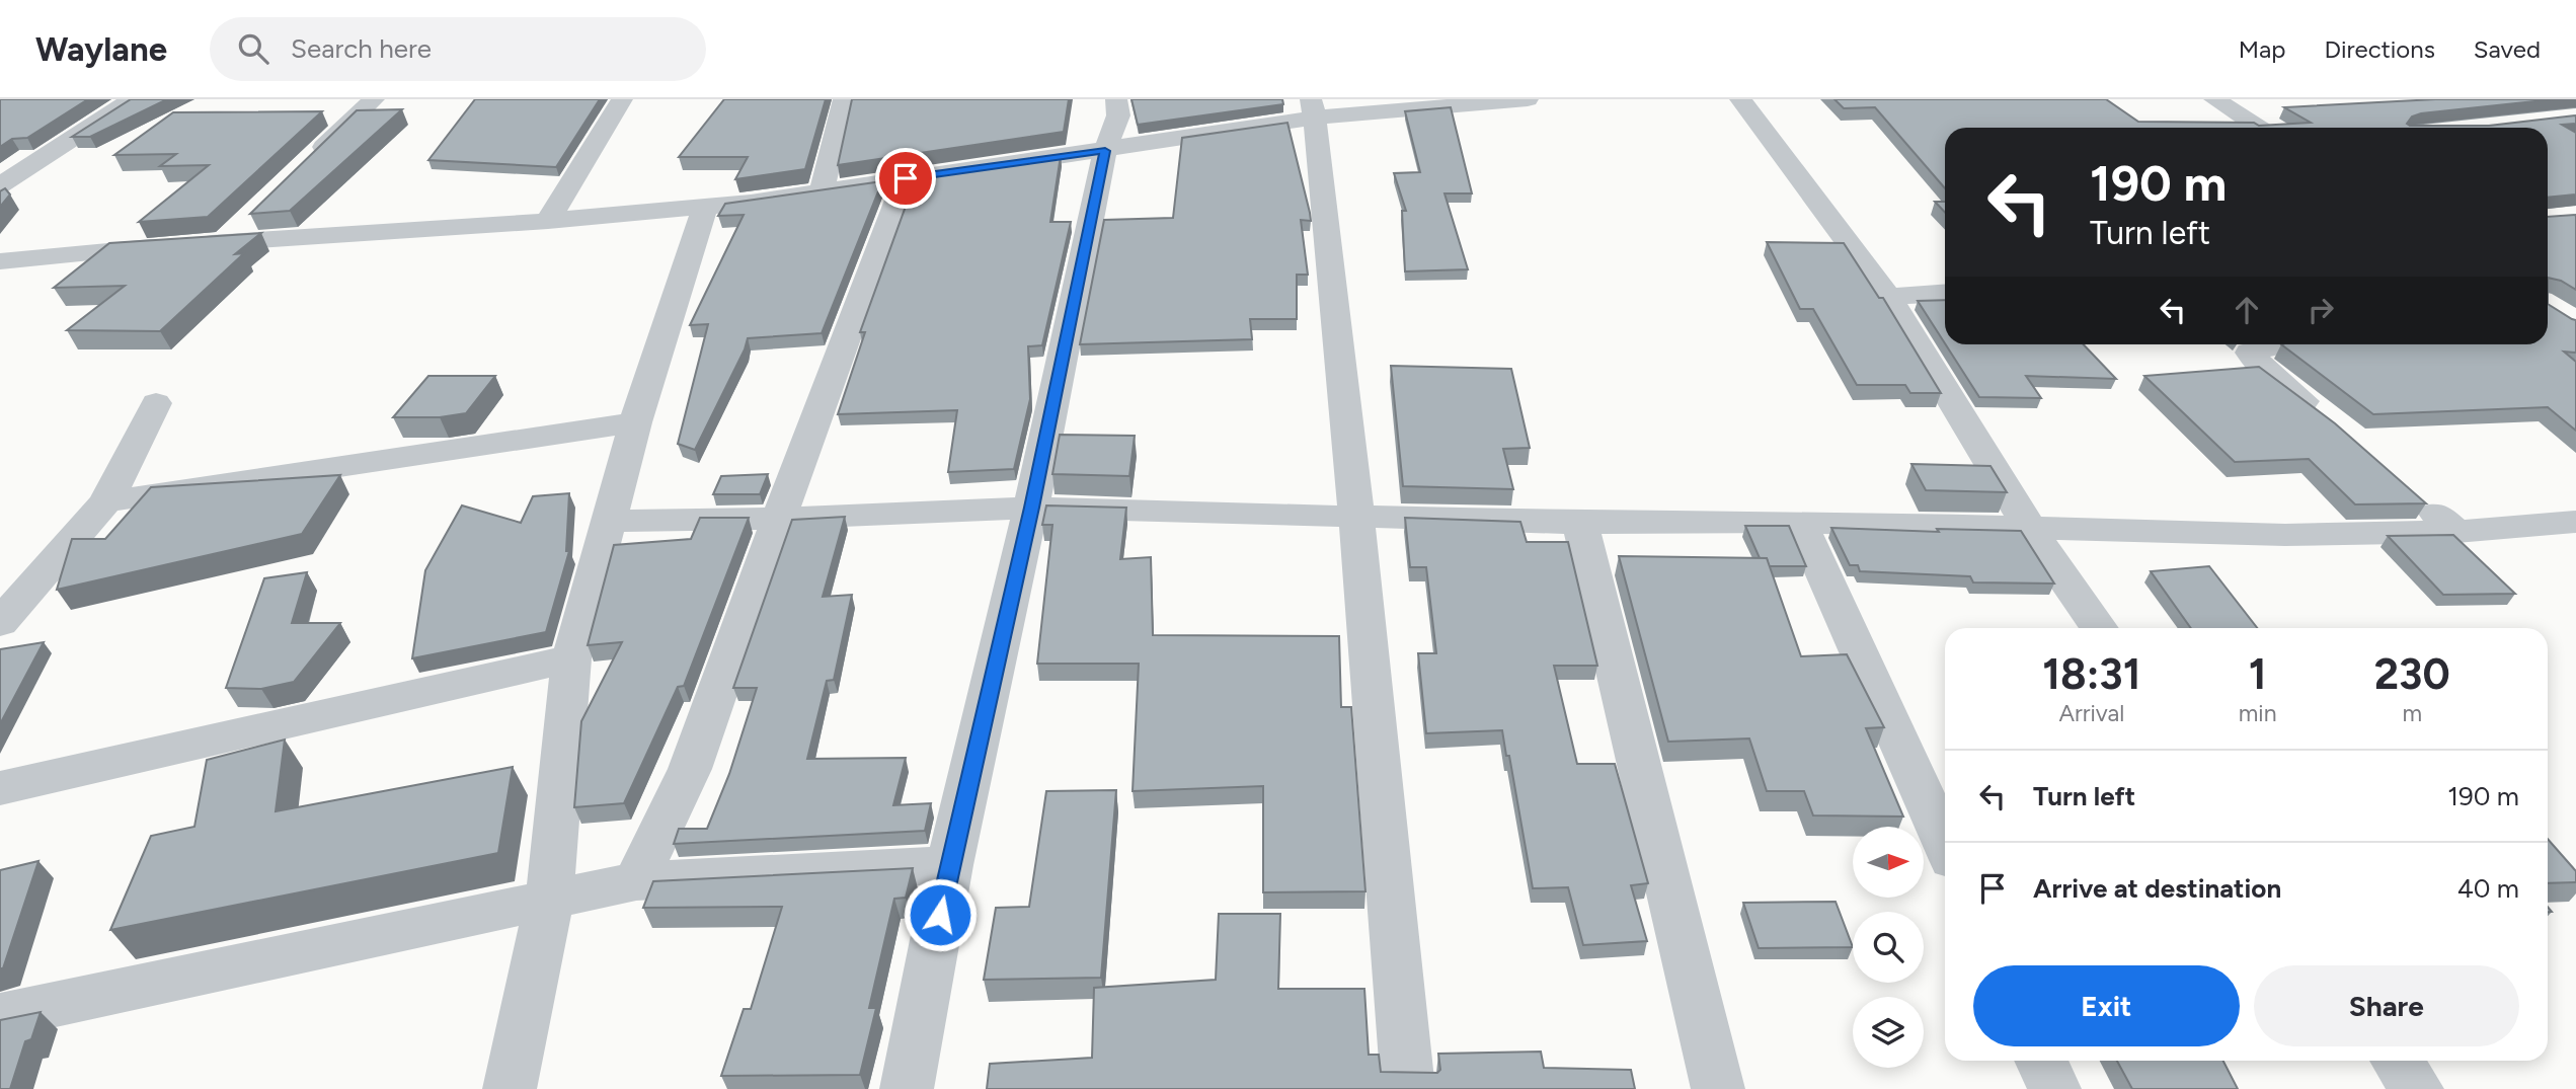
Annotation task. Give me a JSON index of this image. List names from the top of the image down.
{
  "north": "right",
  "page": {
    "header": "Waylane",
    "search": "Search here",
    "nav": ["Map", "Directions", "Saved"],
    "turn": ["190 m", "Turn left"],
    "eta": [
      "18:31",
      "Arrival",
      "1",
      "min",
      "230",
      "m"
    ],
    "list": [
      {
        "name": "Turn left",
        "value": "190 m"
      },
      {
        "name": "Arrive at destination",
        "value": "40 m"
      }
    ],
    "buttons": ["Exit", "Share"]
  }
}
